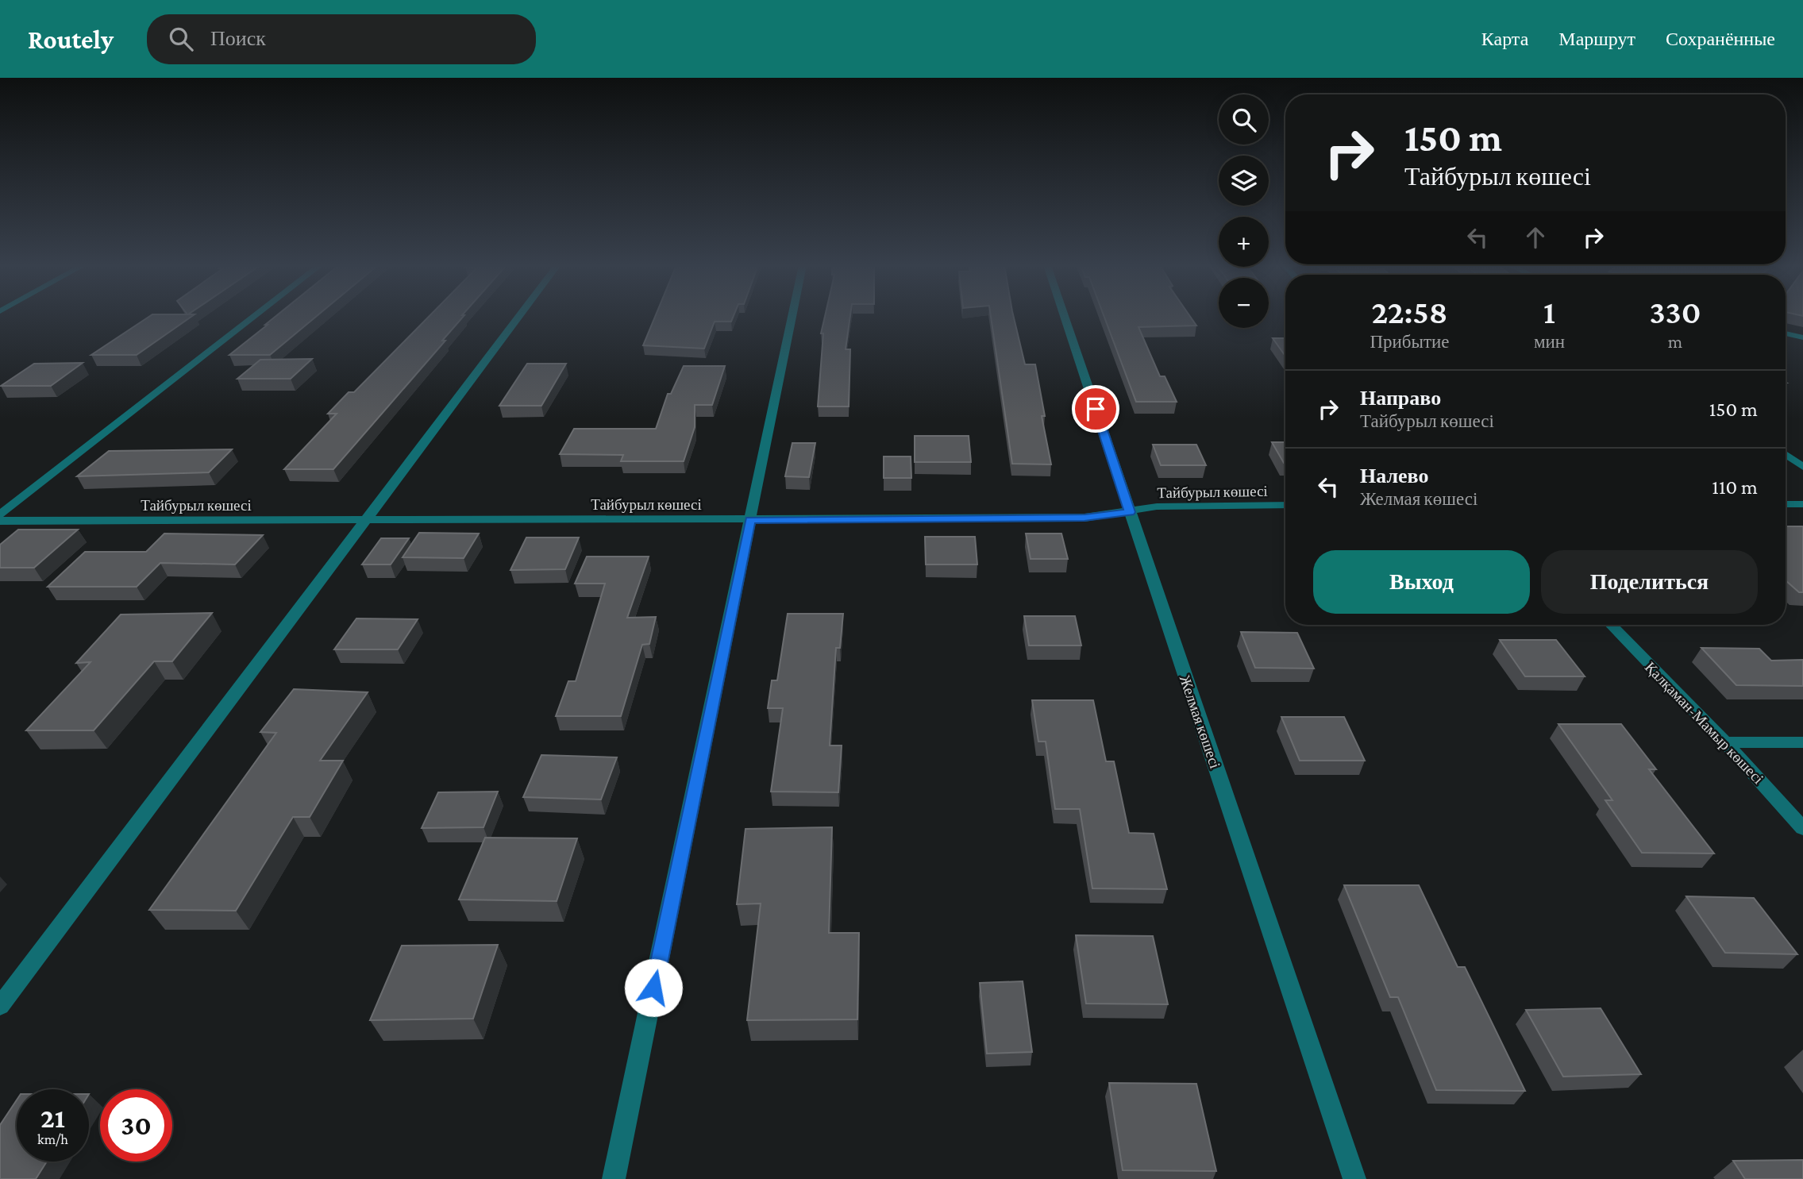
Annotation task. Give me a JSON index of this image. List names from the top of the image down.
{
  "streets": {
    "street": ["Тайбурыл көшесі", "Желмая көшесі", "Қалқаман-Мамыр көшесі"]
  },
  "crossings": [
    ["Тайбурыл көшесі", "Желмая көшесі"]
  ],
  "page": {
    "header": "Routely",
    "search": "Поиск",
    "nav": ["Карта", "Маршрут", "Сохранённые"],
    "map_buttons": ["+", "−"],
    "turn": ["150 m", "Тайбурыл көшесі"],
    "eta": [
      "22:58",
      "Прибытие",
      "1",
      "мин",
      "330",
      "m"
    ],
    "list": [
      {
        "name": "Направо",
        "note": "Тайбурыл көшесі",
        "value": "150 m"
      },
      {
        "name": "Налево",
        "note": "Желмая көшесі",
        "value": "110 m"
      }
    ],
    "buttons": ["Выход", "Поделиться"],
    "speed": "21 km/h",
    "limit": "30"
  }
}
